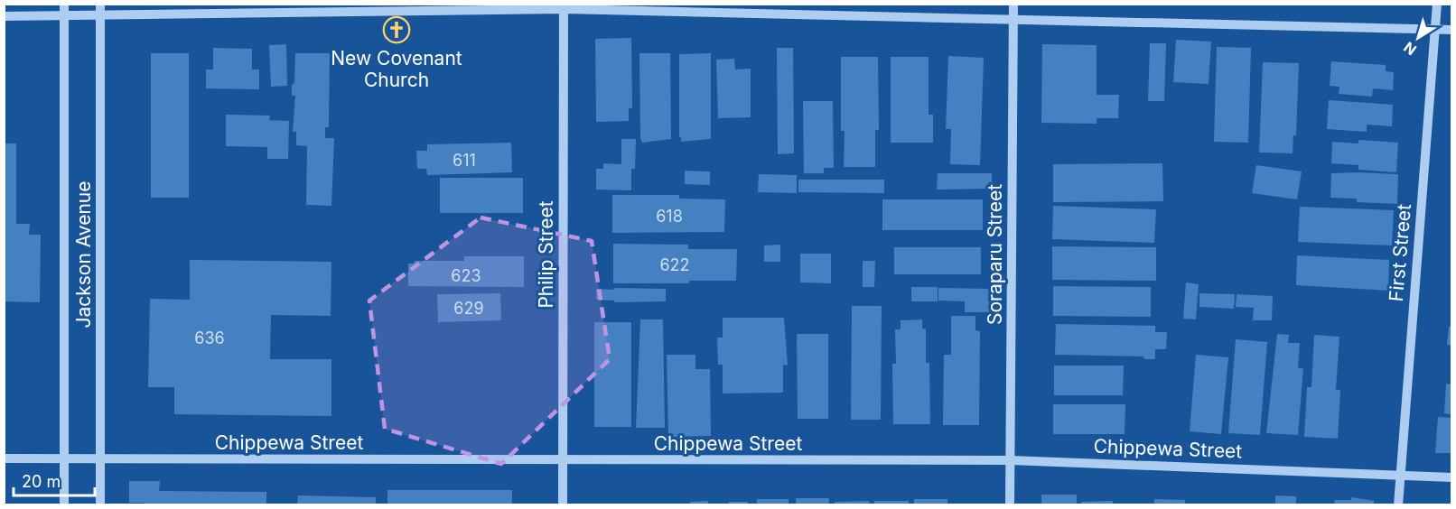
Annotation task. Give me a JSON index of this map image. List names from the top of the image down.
{
  "streets": {
    "street": [
      "First Street",
      "Jackson Avenue",
      "Philip Street",
      "Soraparu Street",
      "Chippewa Street"
    ]
  },
  "crossings": [
    ["First Street", "Chippewa Street"],
    ["Jackson Avenue", "Chippewa Street"],
    ["Philip Street", "Chippewa Street"],
    ["Soraparu Street", "Chippewa Street"]
  ],
  "places": {
    "church": ["New Covenant Church"]
  },
  "house_numbers": [
    "611",
    "618",
    "622",
    "623",
    "629",
    "636"
  ],
  "scale_bar": "20 m",
  "north": "bottom left"
}
